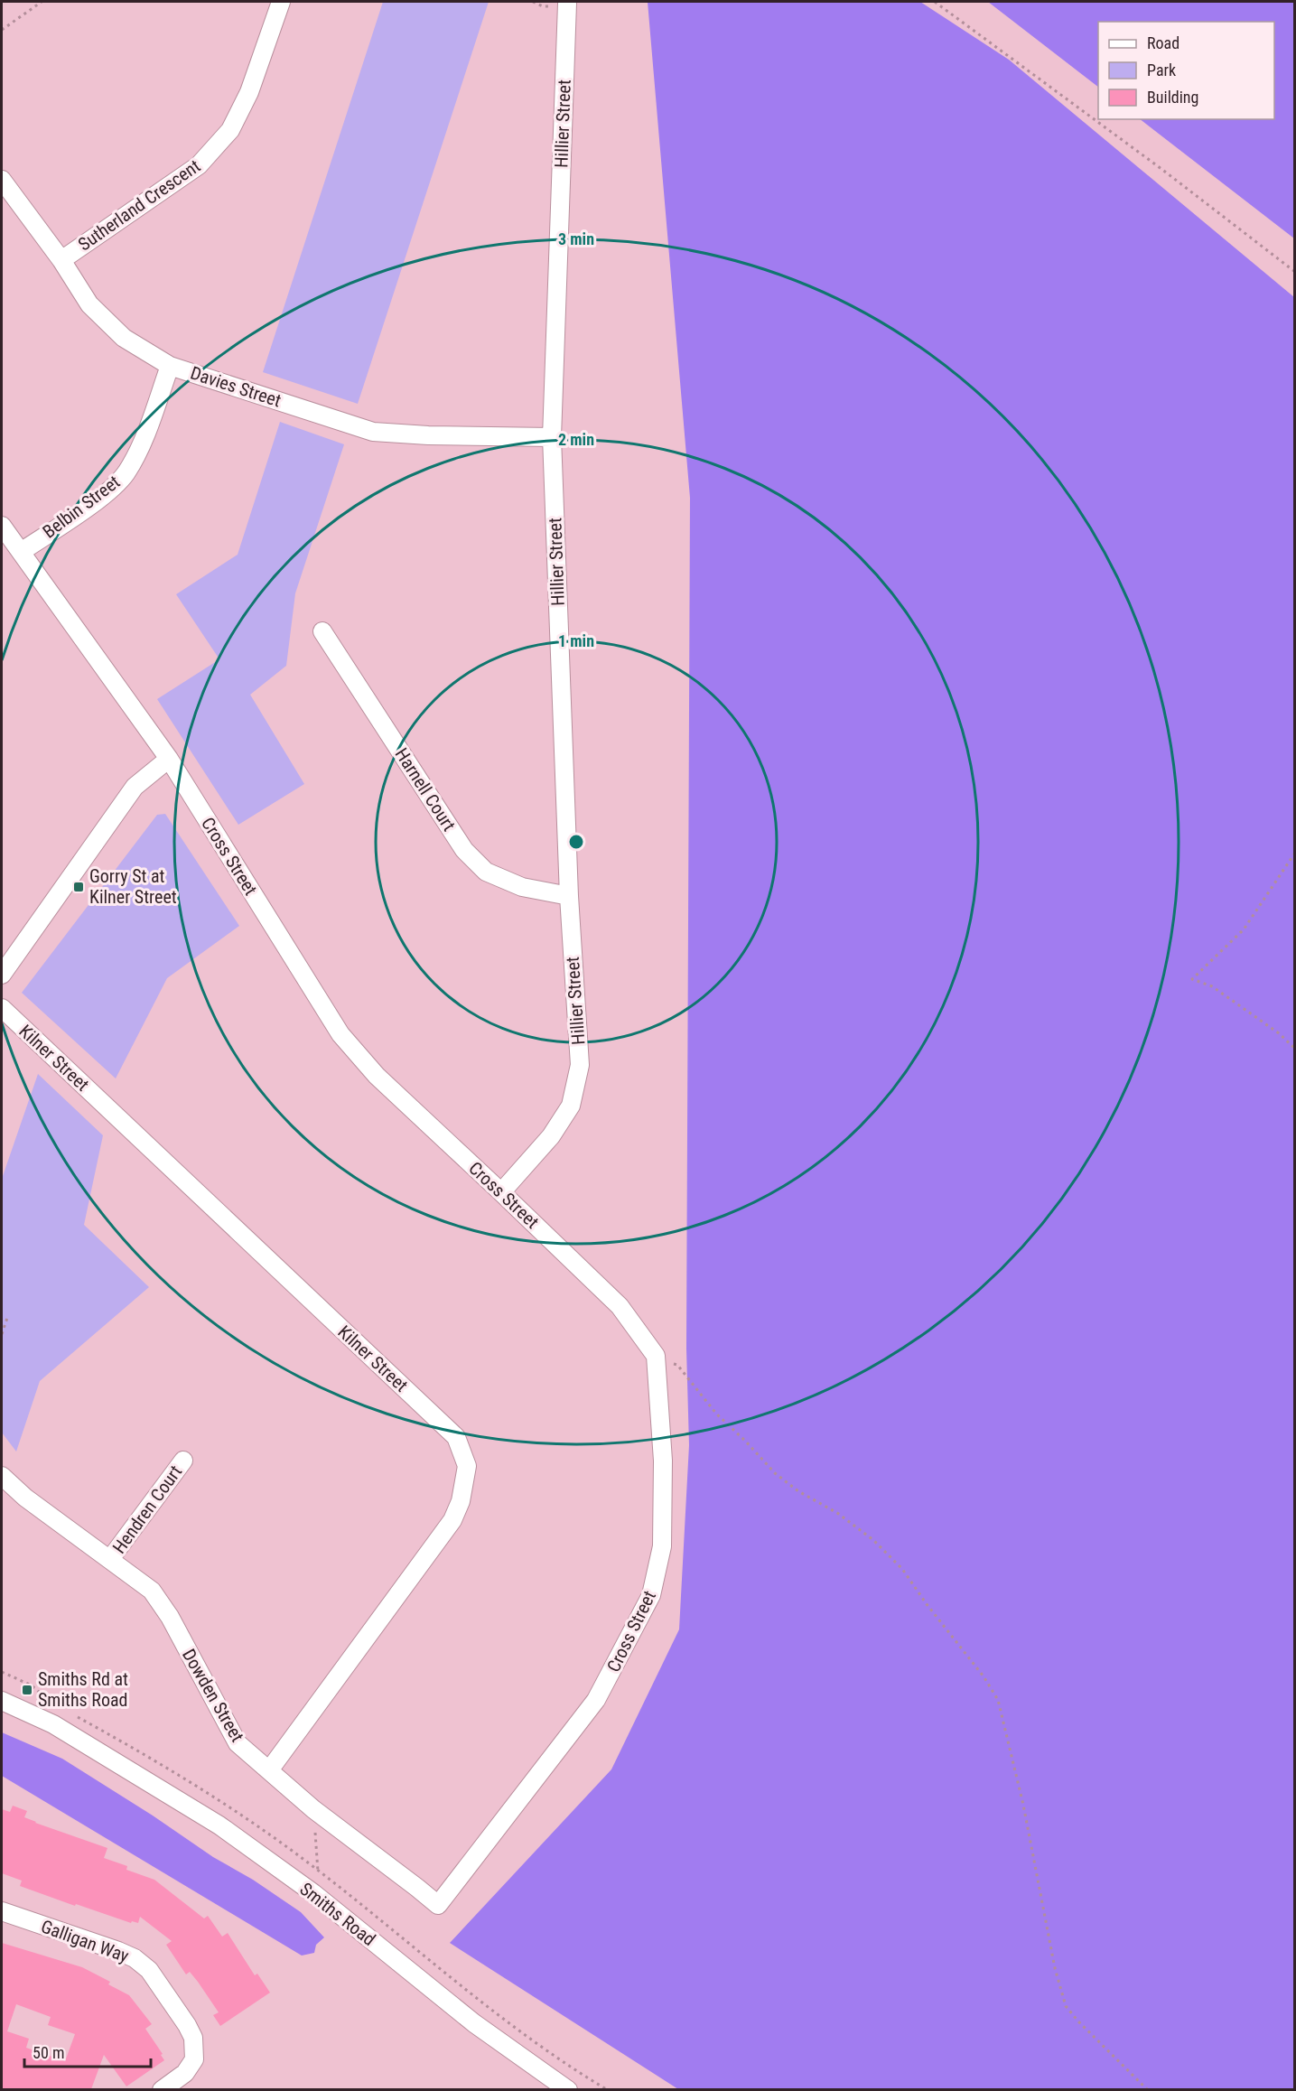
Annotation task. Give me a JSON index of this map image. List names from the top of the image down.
{
  "streets": {
    "street": [
      "Hillier Street",
      "Sutherland Crescent",
      "Davies Street",
      "Belbin Street",
      "Harnell Court",
      "Cross Street",
      "Kilner Street",
      "Hendren Court",
      "Dowden Street",
      "Smiths Road",
      "Galligan Way"
    ]
  },
  "crossings": [
    ["Hillier Street", "Davies Street"],
    ["Hillier Street", "Harnell Court"],
    ["Hillier Street", "Cross Street"],
    ["Sutherland Crescent", "Davies Street"],
    ["Davies Street", "Belbin Street"],
    ["Belbin Street", "Cross Street"],
    ["Cross Street", "Dowden Street"],
    ["Kilner Street", "Dowden Street"],
    ["Hendren Court", "Dowden Street"]
  ],
  "places": {
    "transit": ["Gorry St at Kilner Street", "Smiths Rd at Smiths Road"]
  },
  "legend": ["Road", "Park", "Building"],
  "scale_bar": "50 m",
  "rings": ["3 min", "2 min", "1 min"]
}
